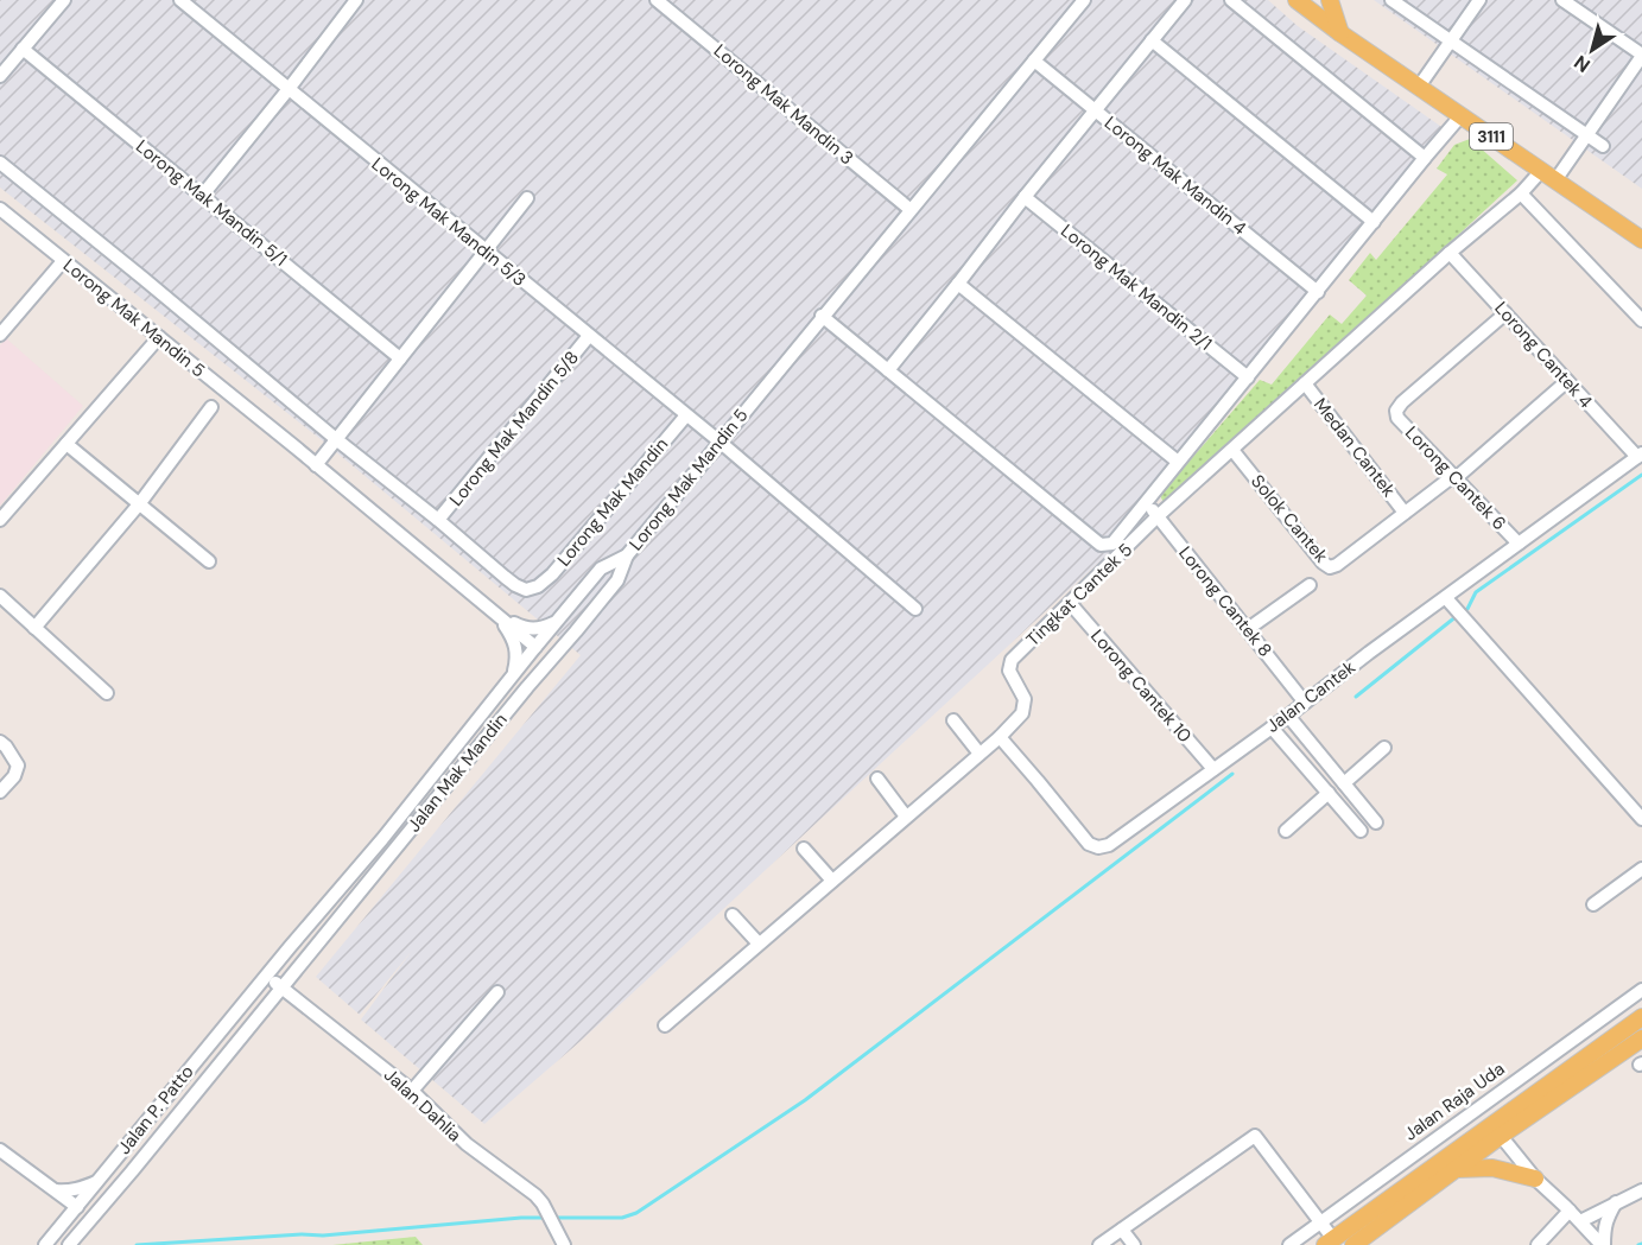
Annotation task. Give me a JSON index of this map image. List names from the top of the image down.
{
  "streets": {
    "main road": ["3111"],
    "street": [
      "Lorong Mak Mandin 3",
      "Lorong Mak Mandin 4",
      "Lorong Mak Mandin 5/1",
      "Lorong Mak Mandin 5/3",
      "Lorong Mak Mandin 2/1",
      "Lorong Mak Mandin 5",
      "Lorong Cantek 4",
      "Lorong Mak Mandin 5/8",
      "Medan Cantek",
      "Lorong Cantek 6",
      "Lorong Mak Mandin",
      "Solok Cantek",
      "Tingkat Cantek 5",
      "Lorong Cantek 8",
      "Lorong Cantek 10",
      "Jalan Cantek",
      "Jalan Mak Mandin",
      "Jalan Raja Uda",
      "Jalan Dahlia",
      "Jalan P. Patto"
    ]
  },
  "crossings": [
    ["Lorong Mak Mandin 3", "Lorong Mak Mandin 5"],
    ["3111", "Tingkat Cantek 5"],
    ["Lorong Mak Mandin 4", "Lorong Mak Mandin 5"],
    ["Lorong Mak Mandin 5/3", "Lorong Mak Mandin 5"],
    ["Lorong Mak Mandin 5/3", "Lorong Mak Mandin 5/8"],
    ["Lorong Mak Mandin 5/3", "Lorong Mak Mandin"],
    ["Lorong Mak Mandin 5", "Jalan Mak Mandin"],
    ["Lorong Cantek 4", "Lorong Cantek 6"],
    ["Lorong Cantek 4", "Solok Cantek"],
    ["Lorong Cantek 4", "Tingkat Cantek 5"],
    ["Lorong Cantek 4", "Jalan Cantek"],
    ["Lorong Mak Mandin 5/8", "Lorong Mak Mandin"],
    ["Medan Cantek", "Solok Cantek"],
    ["Medan Cantek", "Tingkat Cantek 5"],
    ["Lorong Cantek 6", "Solok Cantek"],
    ["Lorong Cantek 6", "Jalan Cantek"],
    ["Solok Cantek", "Tingkat Cantek 5"],
    ["Tingkat Cantek 5", "Lorong Cantek 8"],
    ["Tingkat Cantek 5", "Lorong Cantek 10"],
    ["Tingkat Cantek 5", "Jalan Cantek"],
    ["Lorong Cantek 8", "Jalan Cantek"],
    ["Lorong Cantek 10", "Jalan Cantek"],
    ["Jalan Mak Mandin", "Jalan Dahlia"],
    ["Jalan Mak Mandin", "Jalan P. Patto"],
    ["Jalan Dahlia", "Jalan P. Patto"]
  ],
  "north": "bottom left"
}
